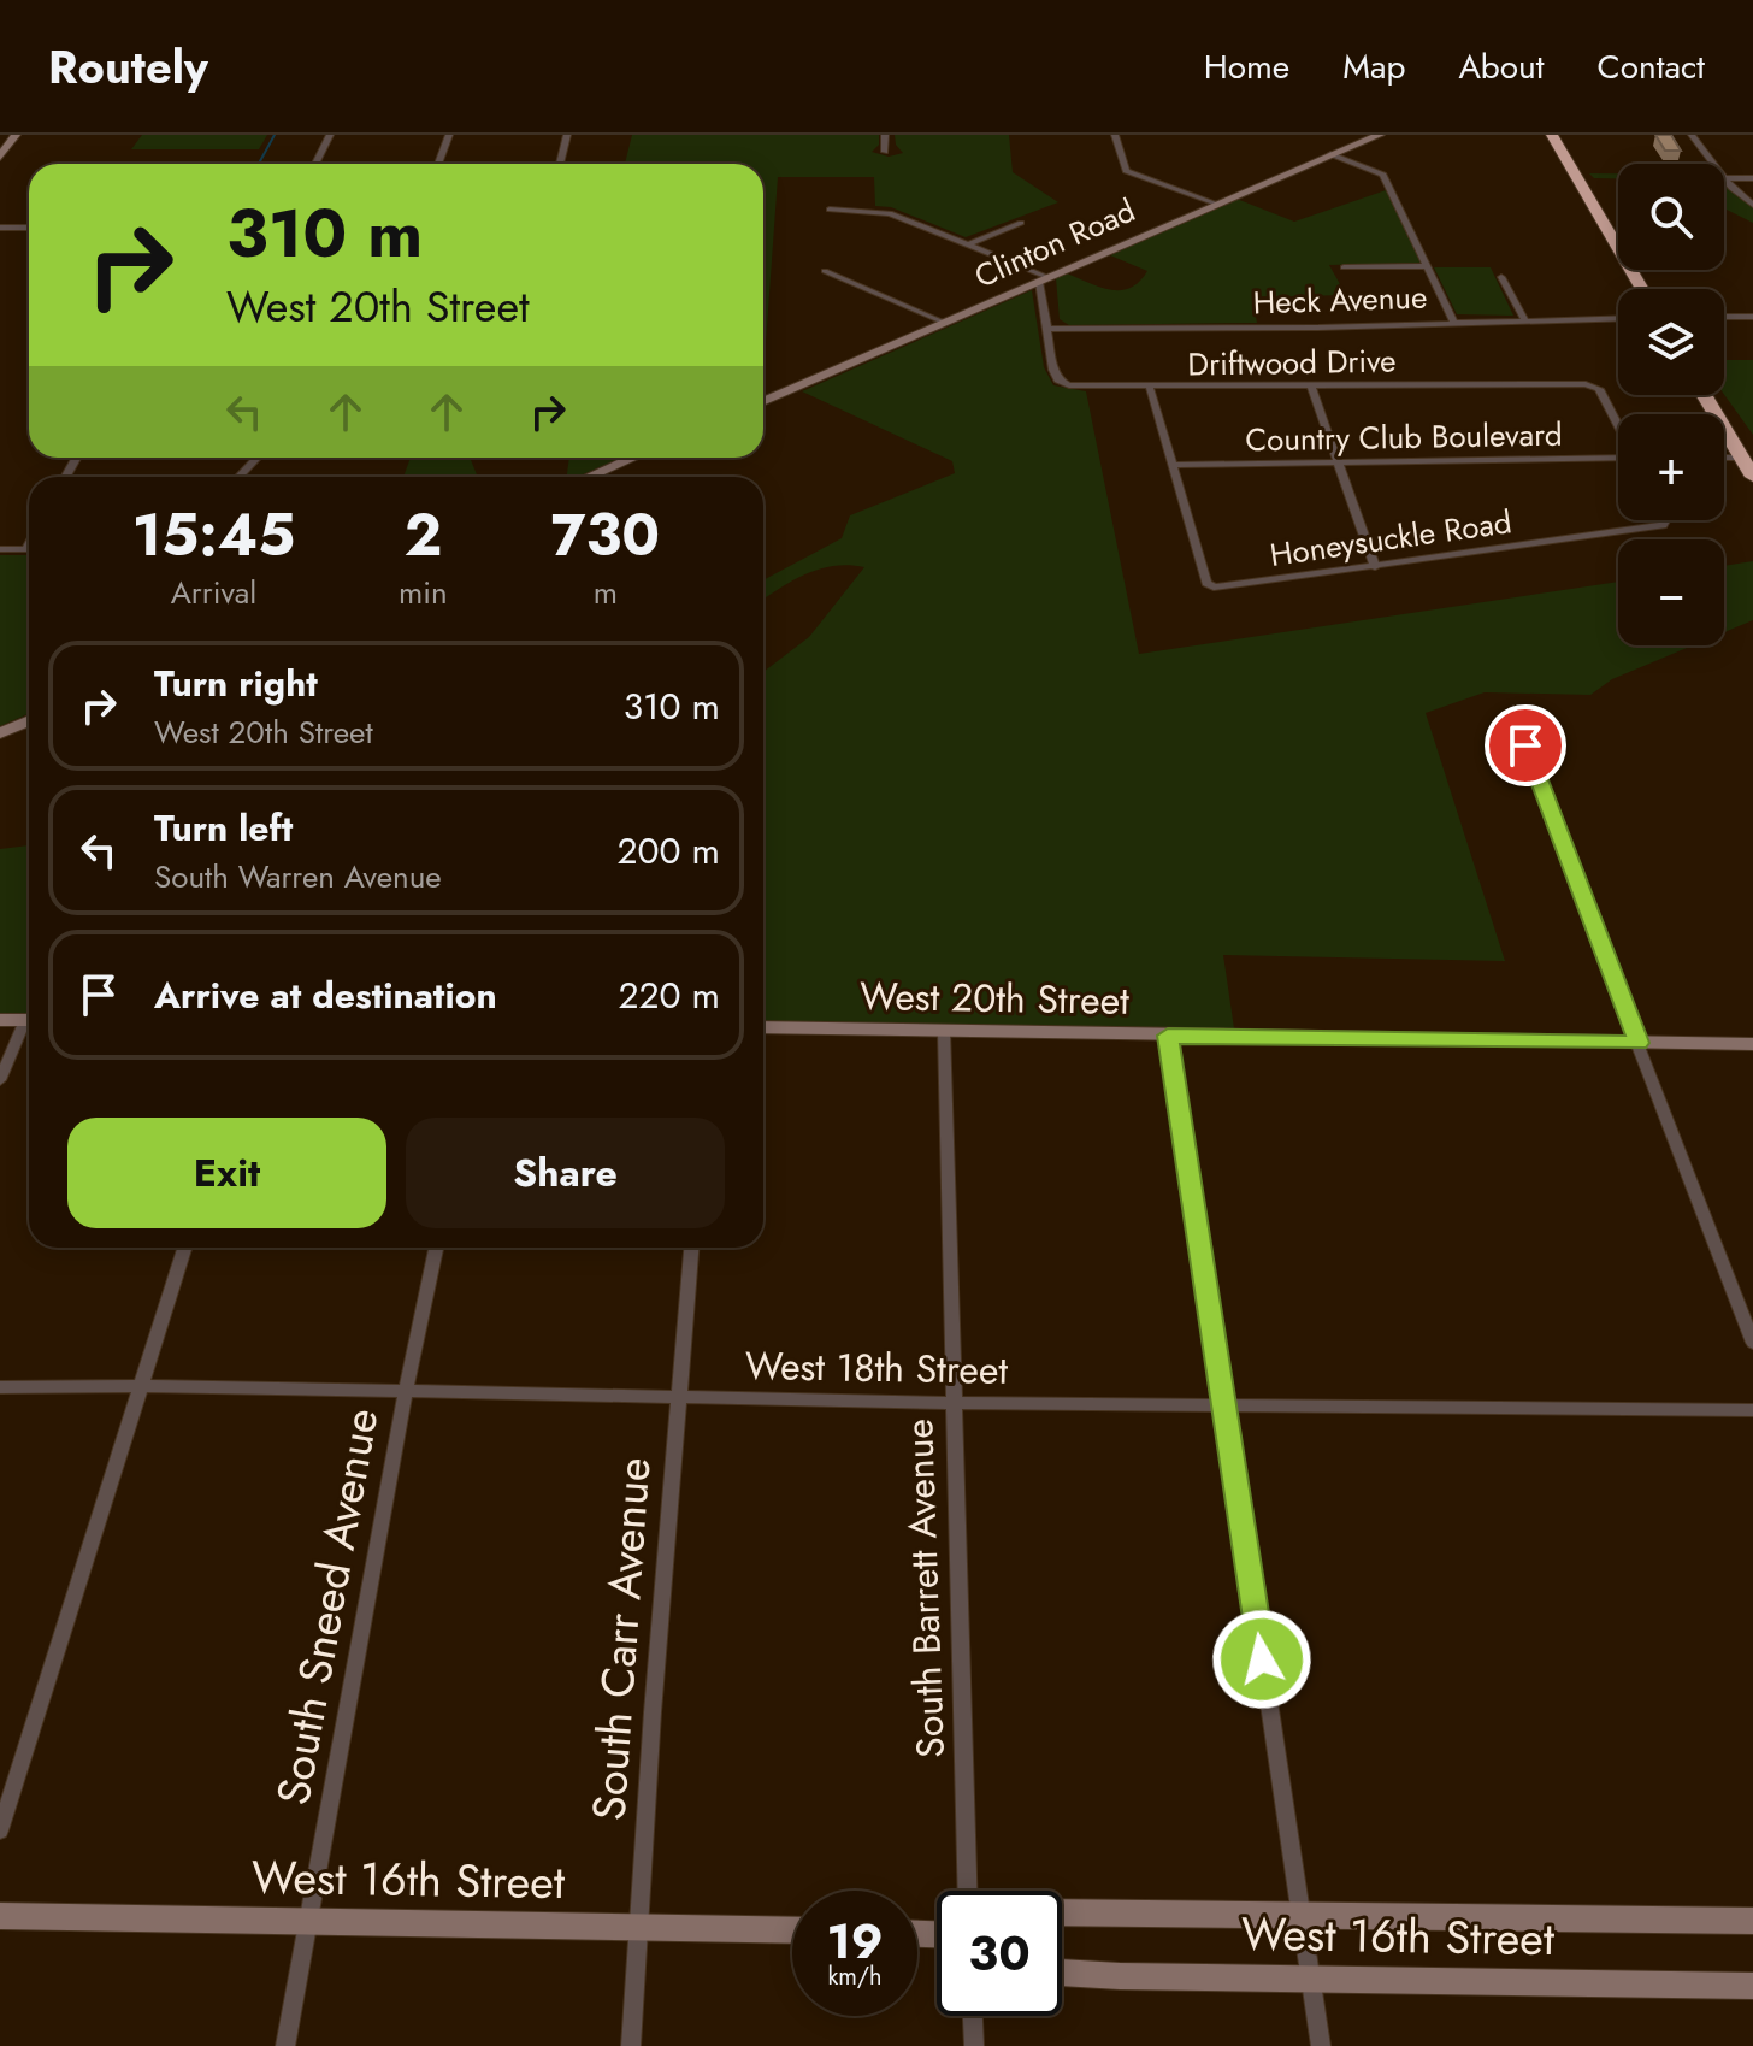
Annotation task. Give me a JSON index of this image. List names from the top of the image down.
{
  "streets": {
    "street": [
      "Clinton Road",
      "Heck Avenue",
      "Driftwood Drive",
      "Country Club Boulevard",
      "Honeysuckle Road",
      "West 20th Street",
      "West 18th Street",
      "South Barrett Avenue",
      "South Sneed Avenue",
      "South Carr Avenue",
      "West 16th Street"
    ]
  },
  "crossings": [
    ["Heck Avenue", "Driftwood Drive"],
    ["Country Club Boulevard", "Honeysuckle Road"],
    ["West 20th Street", "South Barrett Avenue"],
    ["West 18th Street", "South Barrett Avenue"],
    ["West 18th Street", "South Sneed Avenue"],
    ["West 18th Street", "South Carr Avenue"],
    ["South Sneed Avenue", "West 16th Street"],
    ["South Carr Avenue", "West 16th Street"]
  ],
  "page": {
    "header": "Routely",
    "nav": [
      "Home",
      "Map",
      "About",
      "Contact"
    ],
    "map_buttons": ["+", "−"],
    "turn": ["310 m", "West 20th Street"],
    "eta": [
      "15:45",
      "Arrival",
      "2",
      "min",
      "730",
      "m"
    ],
    "list": [
      {
        "name": "Turn right",
        "note": "West 20th Street",
        "value": "310 m"
      },
      {
        "name": "Turn left",
        "note": "South Warren Avenue",
        "value": "200 m"
      },
      {
        "name": "Arrive at destination",
        "value": "220 m"
      }
    ],
    "buttons": ["Exit", "Share"],
    "speed": "19 km/h",
    "limit": "30"
  }
}
